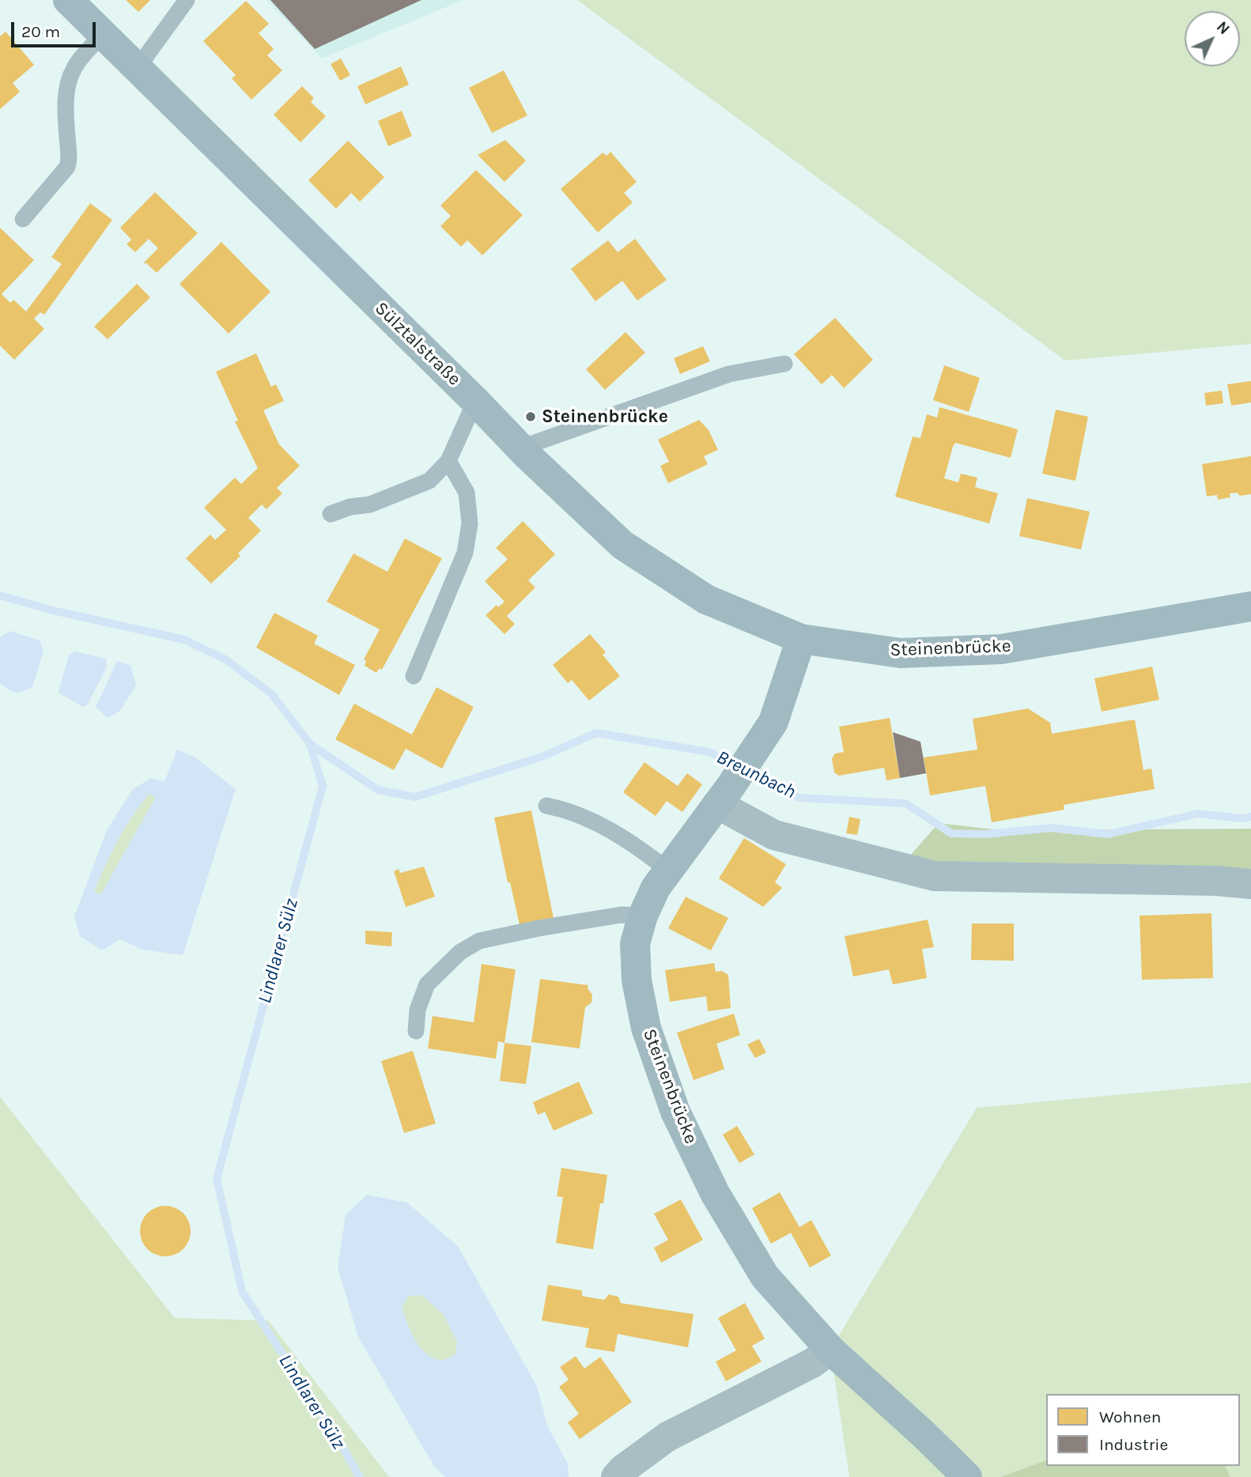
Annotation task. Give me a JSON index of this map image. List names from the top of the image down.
{
  "streets": {
    "main road": ["Sülztalstraße", "Steinenbrücke"]
  },
  "crossings": [
    ["Sülztalstraße", "Steinenbrücke"]
  ],
  "water": ["Breunbach", "Lindlarer Sülz"],
  "places": ["Steinenbrücke"],
  "legend": ["Wohnen", "Industrie"],
  "scale_bar": "20 m",
  "north": "top right"
}
